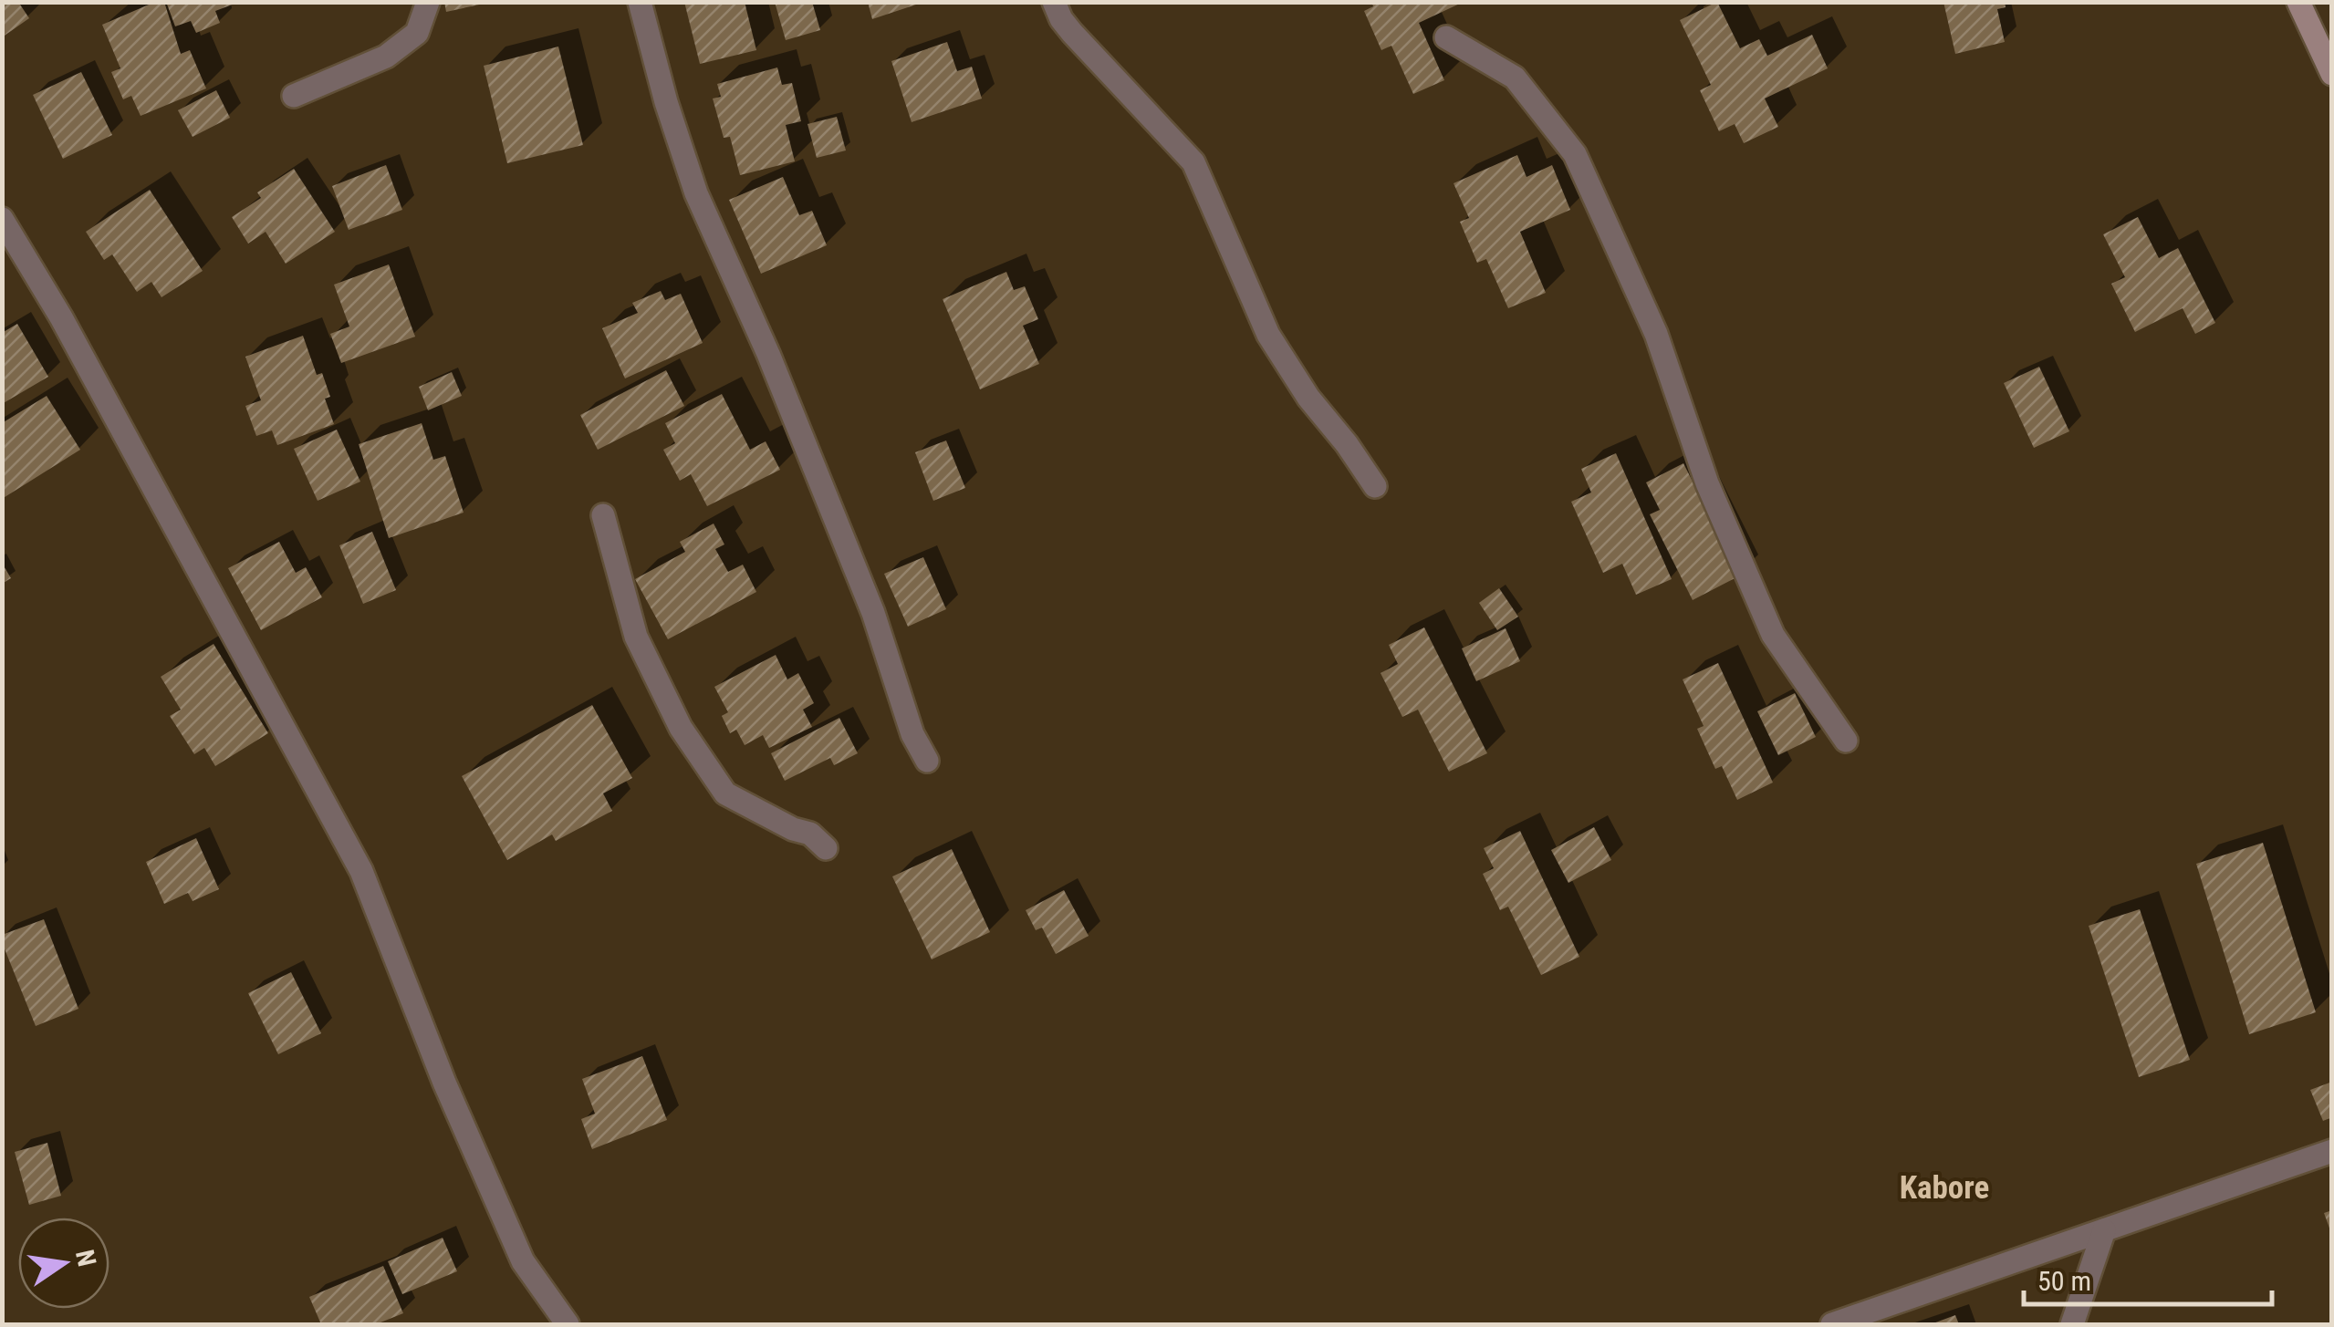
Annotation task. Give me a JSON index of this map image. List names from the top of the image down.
{
  "districts": ["Kabore"],
  "scale_bar": "50 m",
  "north": "right"
}
